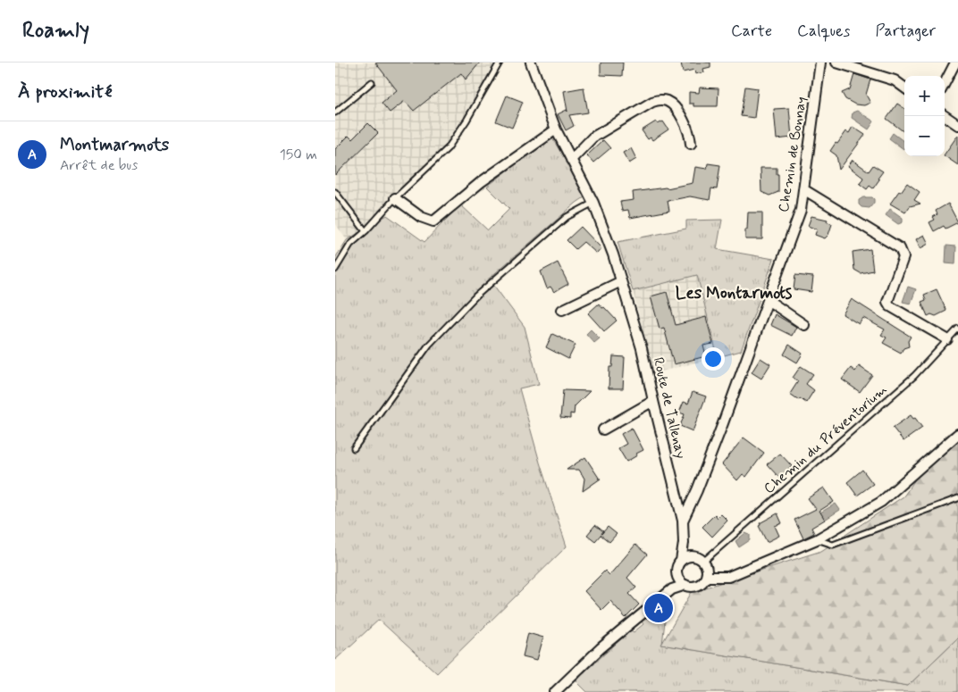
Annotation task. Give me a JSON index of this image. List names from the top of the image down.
{
  "streets": {
    "street": ["Chemin de Bonnay", "Route de Tallenay"],
    "lane": ["Chemin du Préventorium"]
  },
  "crossings": [
    ["Chemin de Bonnay", "Route de Tallenay"],
    ["Route de Tallenay", "Chemin du Préventorium"]
  ],
  "districts": ["Les Montarmots"],
  "page": {
    "header": "Roamly",
    "nav": ["Carte", "Calques", "Partager"],
    "heading": "À proximité",
    "map_buttons": ["+", "−"],
    "list": [
      {
        "mark": "A",
        "name": "Montmarmots",
        "note": "Arrêt de bus",
        "value": "150 m"
      }
    ],
    "pins": "A"
  }
}
